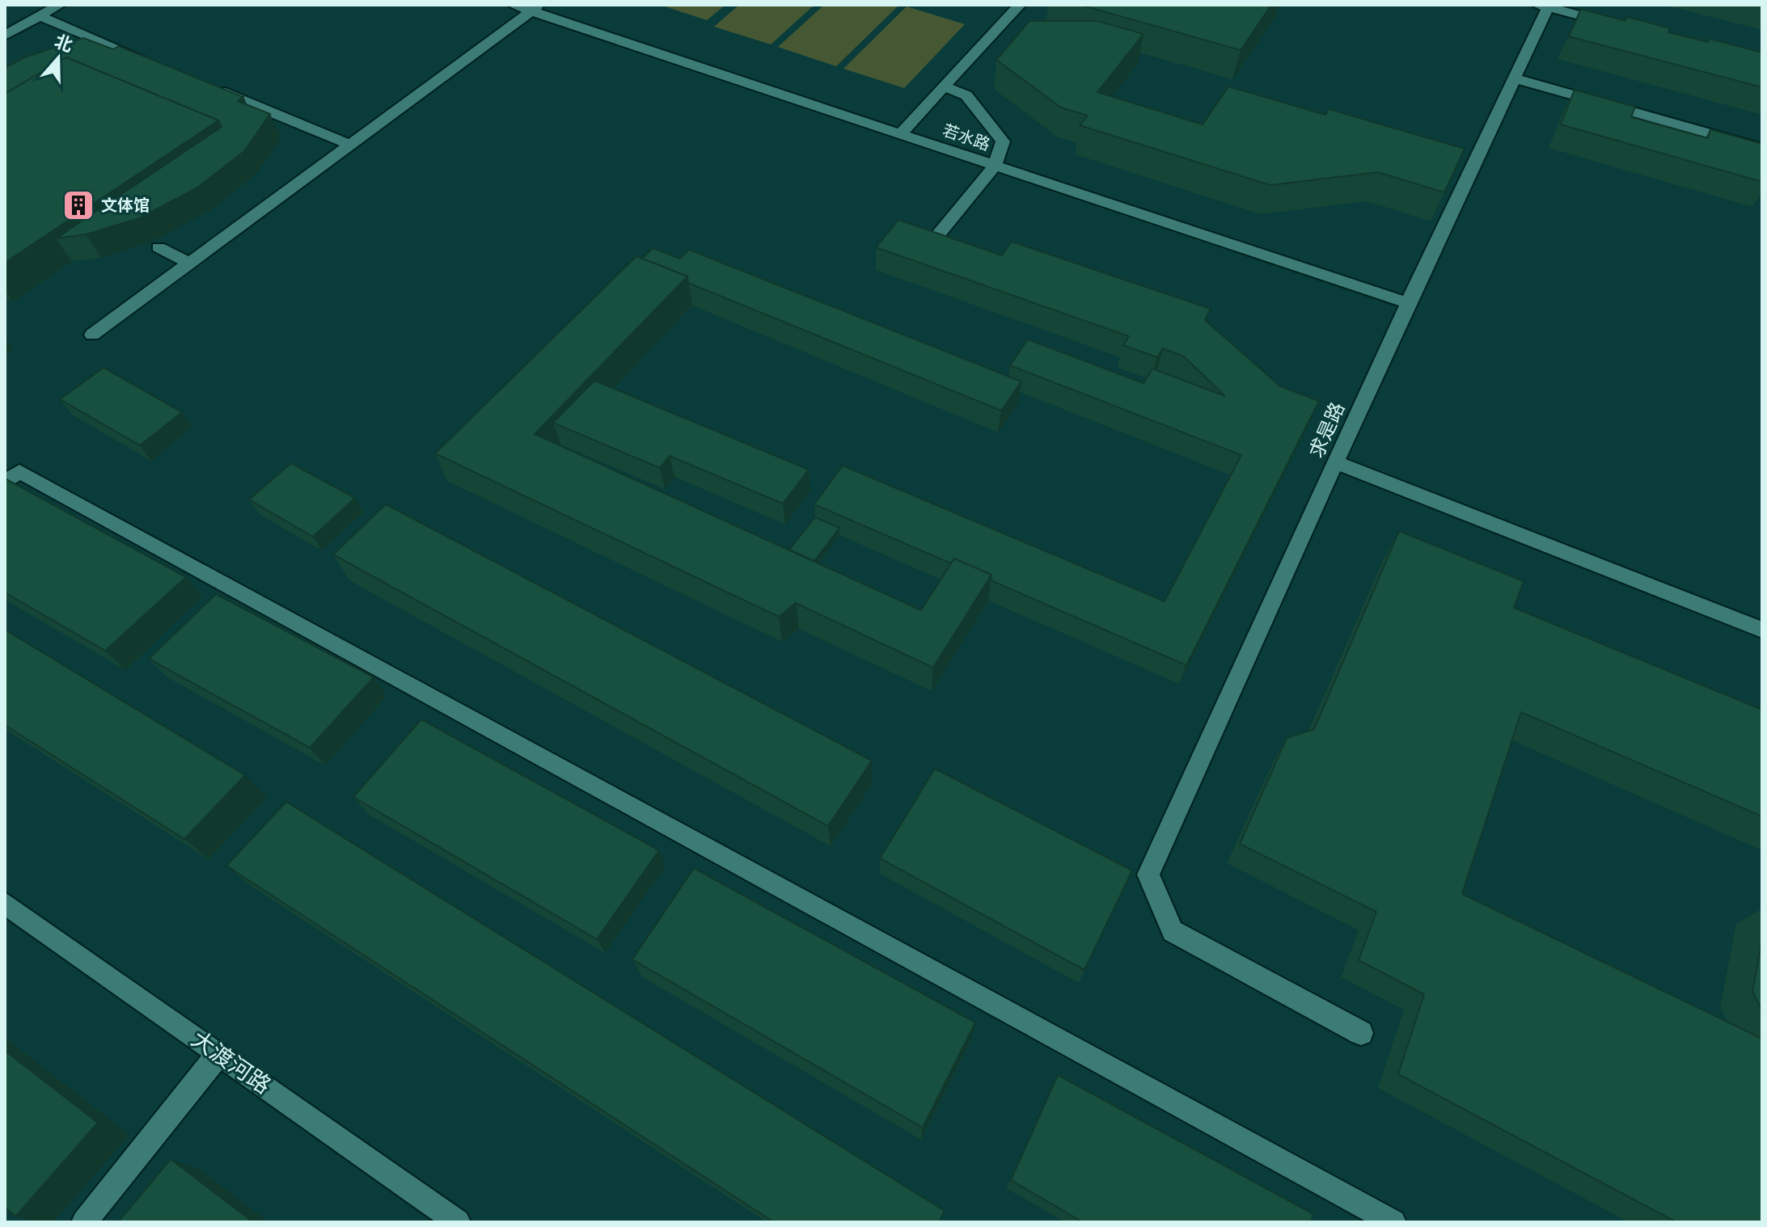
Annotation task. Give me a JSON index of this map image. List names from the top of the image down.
{
  "streets": {
    "street": ["若水路", "求是路", "大渡河路"]
  },
  "crossings": [
    ["若水路", "求是路"]
  ],
  "places": {
    "building": ["文体馆"]
  },
  "north": "top"
}
